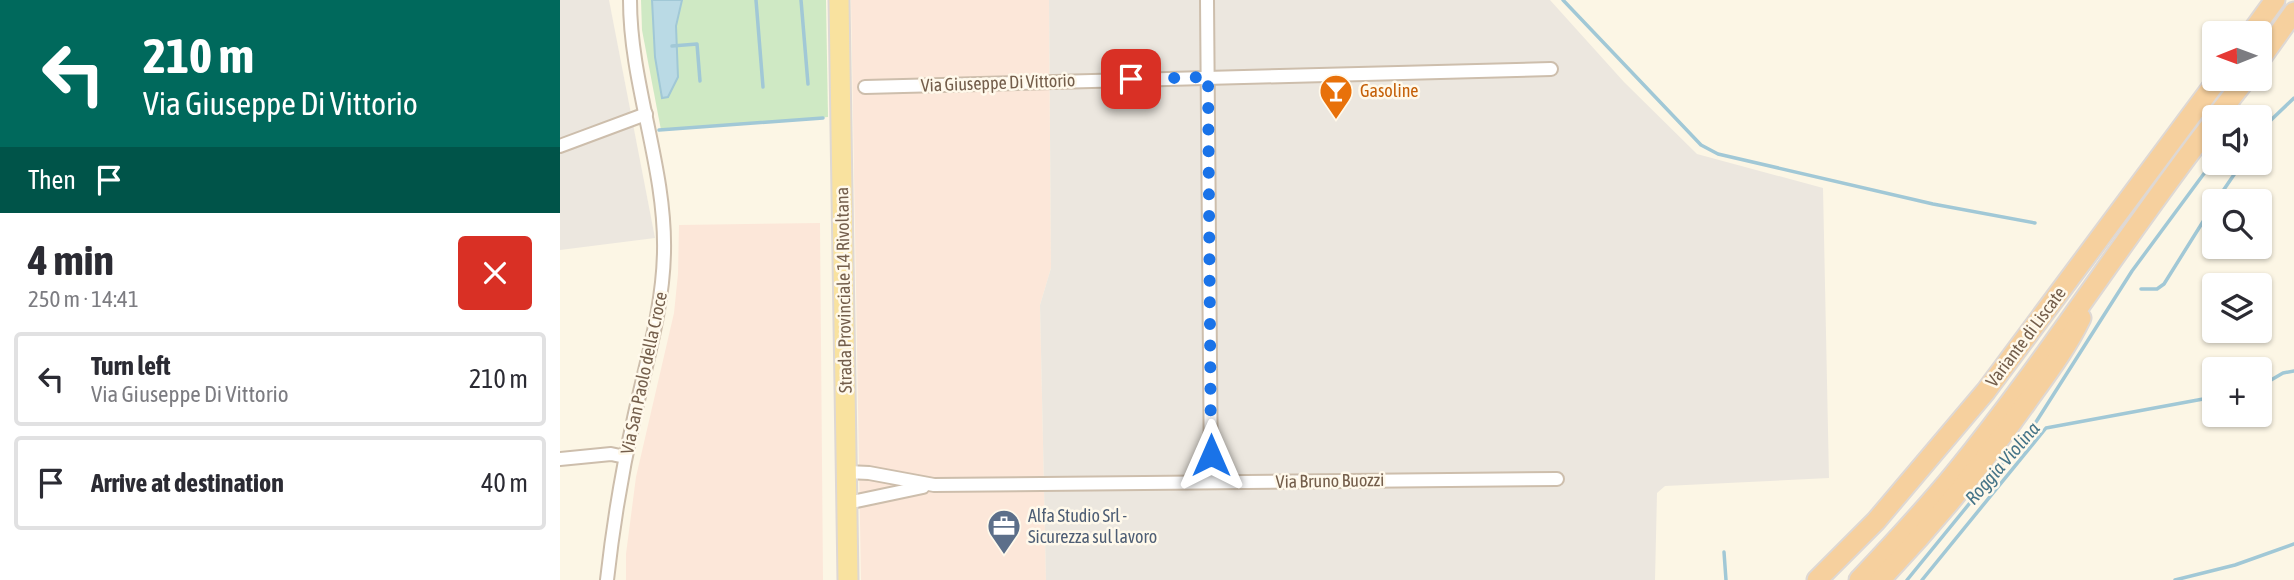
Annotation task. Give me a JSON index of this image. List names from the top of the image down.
{
  "streets": {
    "highway": ["Variante di Liscate"],
    "main road": ["Strada Provinciale 14 Rivoltana"],
    "street": ["Via Giuseppe Di Vittorio", "Via San Paolo della Croce", "Via Bruno Buozzi"]
  },
  "crossings": [
    ["Strada Provinciale 14 Rivoltana", "Via Bruno Buozzi"]
  ],
  "water": ["Roggia Violina"],
  "places": {
    "bar": ["Gasoline"],
    "office": ["Alfa Studio Srl - Sicurezza sul lavoro"]
  },
  "north": "left",
  "page": {
    "turn": ["210 m", "Via Giuseppe Di Vittorio"],
    "map_buttons": "+",
    "then": "Then",
    "heading": ["4 min", "250 m · 14:41"],
    "list": [
      {
        "name": "Turn left",
        "note": "Via Giuseppe Di Vittorio",
        "value": "210 m"
      },
      {
        "name": "Arrive at destination",
        "value": "40 m"
      }
    ]
  }
}
